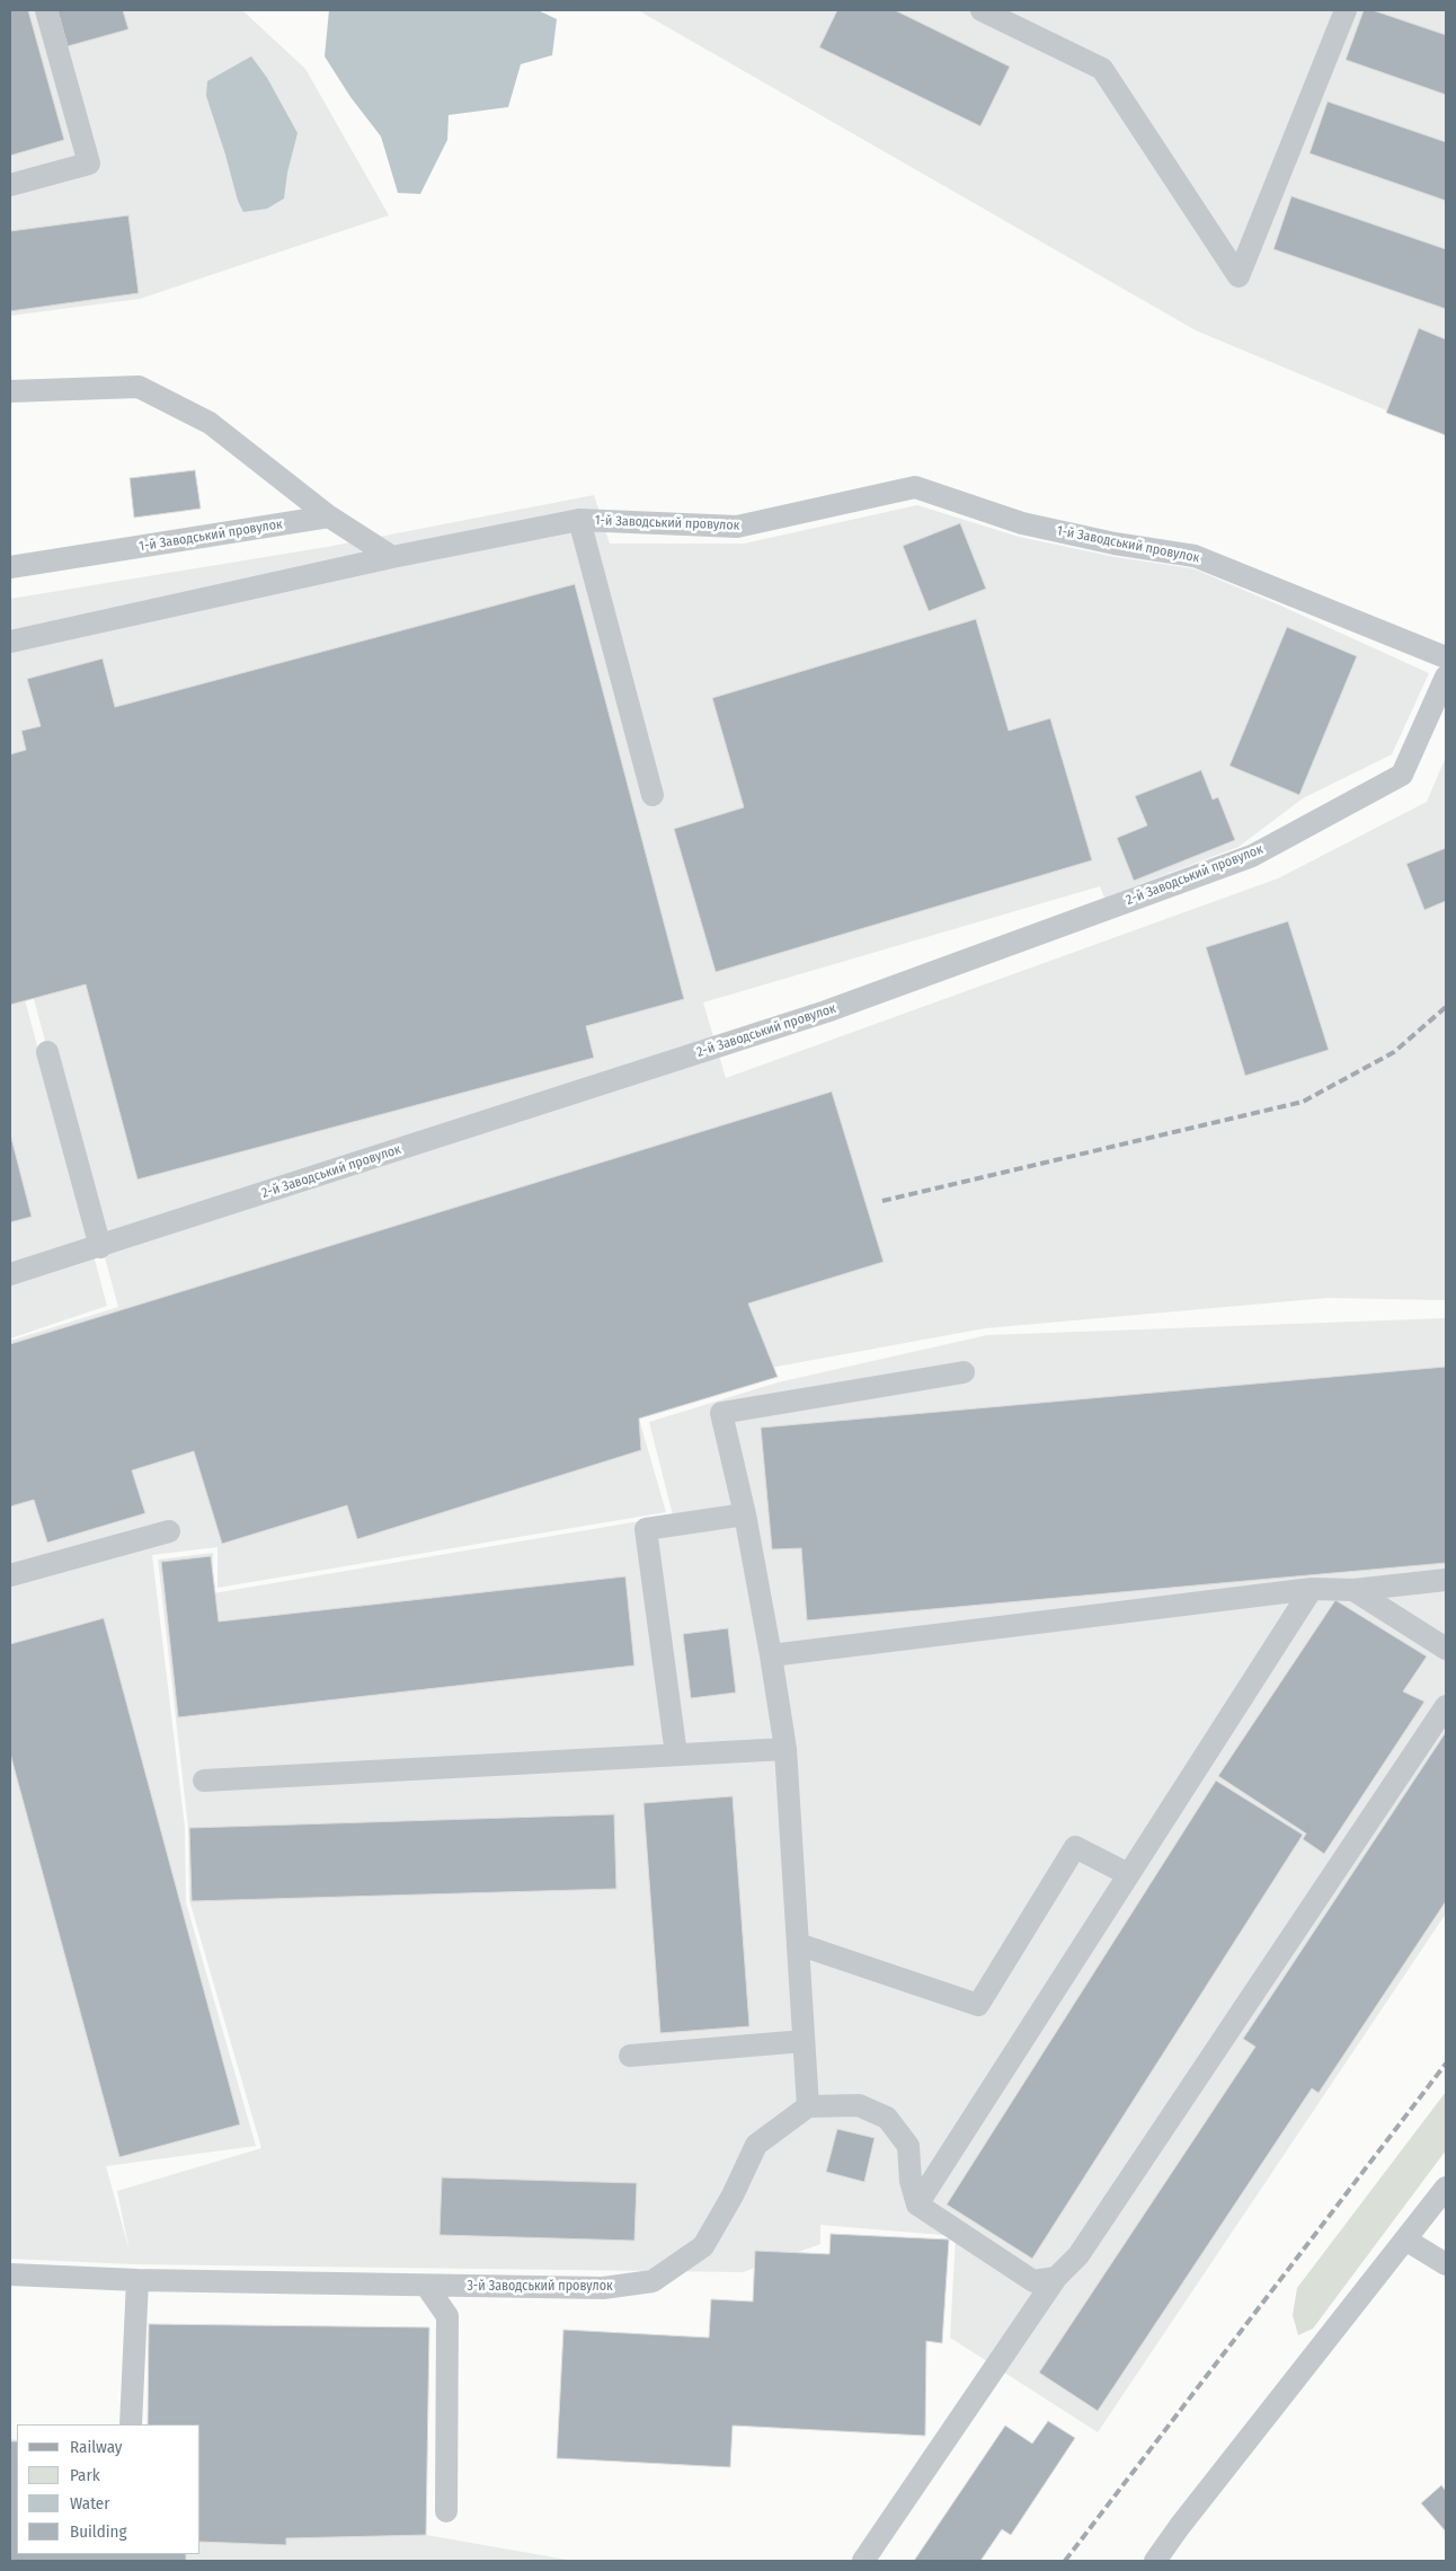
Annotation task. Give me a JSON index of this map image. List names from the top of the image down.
{
  "streets": {
    "lane": ["1-й Заводський провулок", "2-й Заводський провулок", "3-й Заводський провулок"]
  },
  "legend": [
    "Railway",
    "Park",
    "Water",
    "Building"
  ]
}
